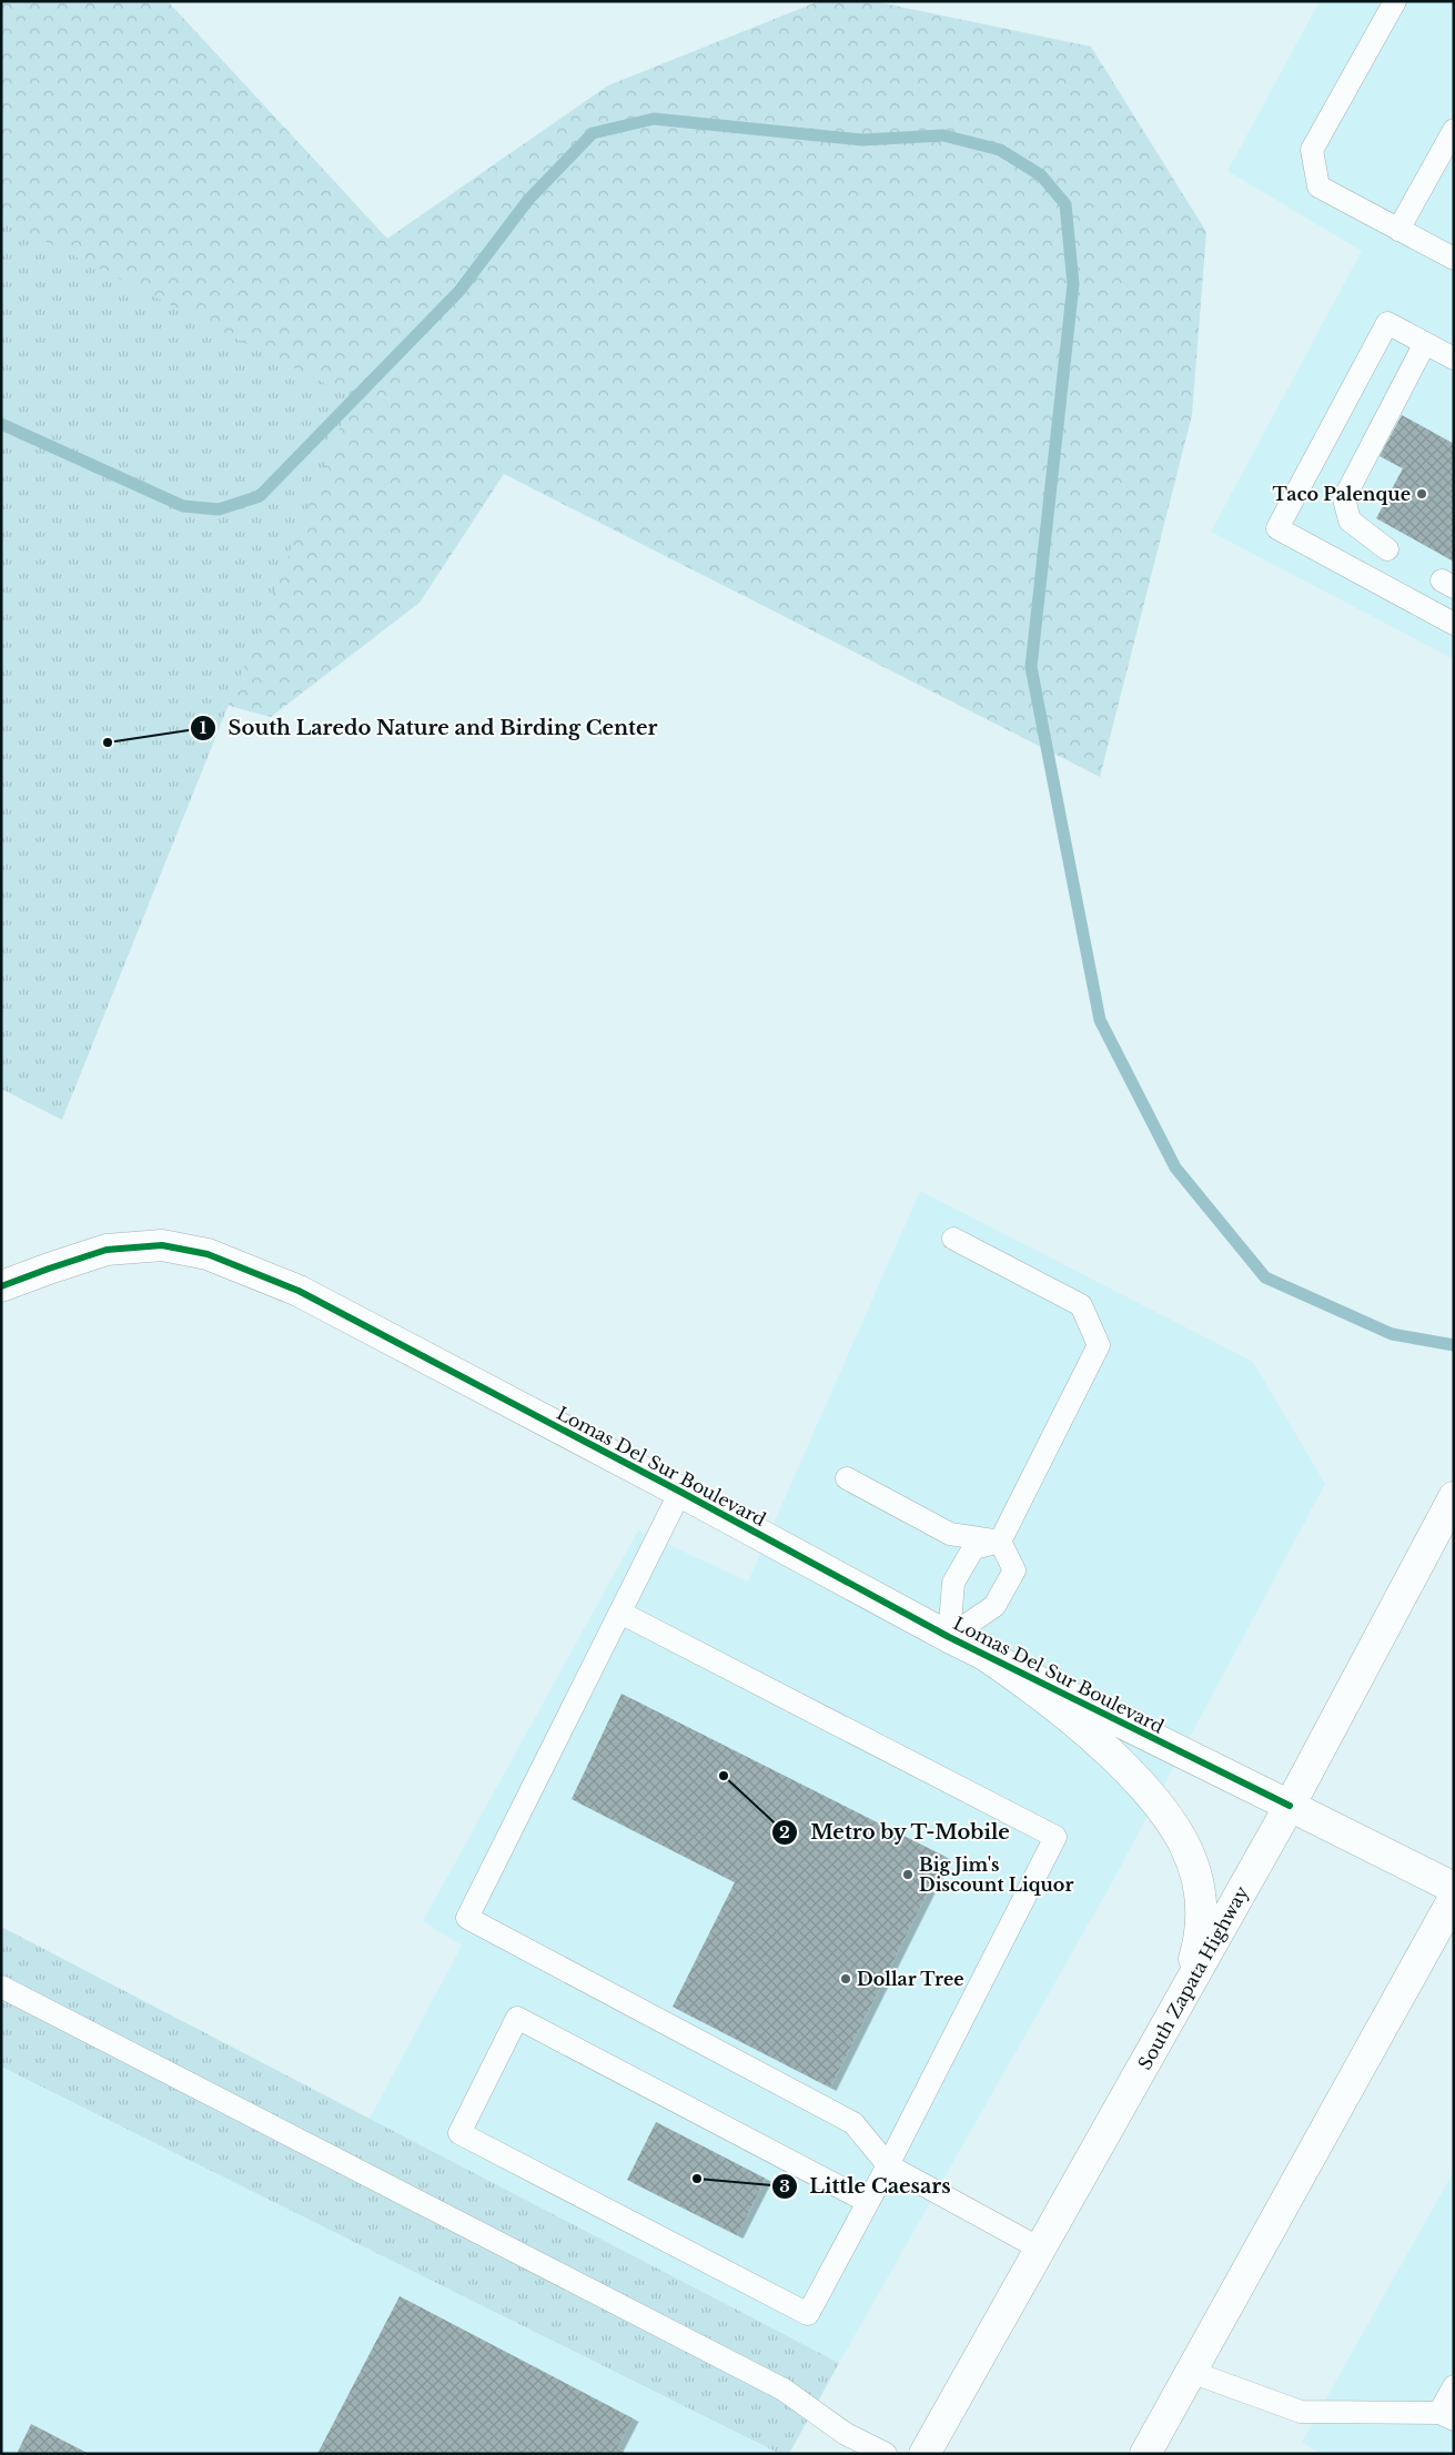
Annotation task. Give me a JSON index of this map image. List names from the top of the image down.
{
  "streets": {
    "main road": ["Lomas Del Sur Boulevard", "South Zapata Highway"]
  },
  "crossings": [
    ["Lomas Del Sur Boulevard", "South Zapata Highway"]
  ],
  "places": [
    "Taco Palenque",
    "South Laredo Nature and Birding Center",
    "Metro by T-Mobile",
    "Big Jim's Discount Liquor",
    "Dollar Tree",
    "Little Caesars"
  ]
}
